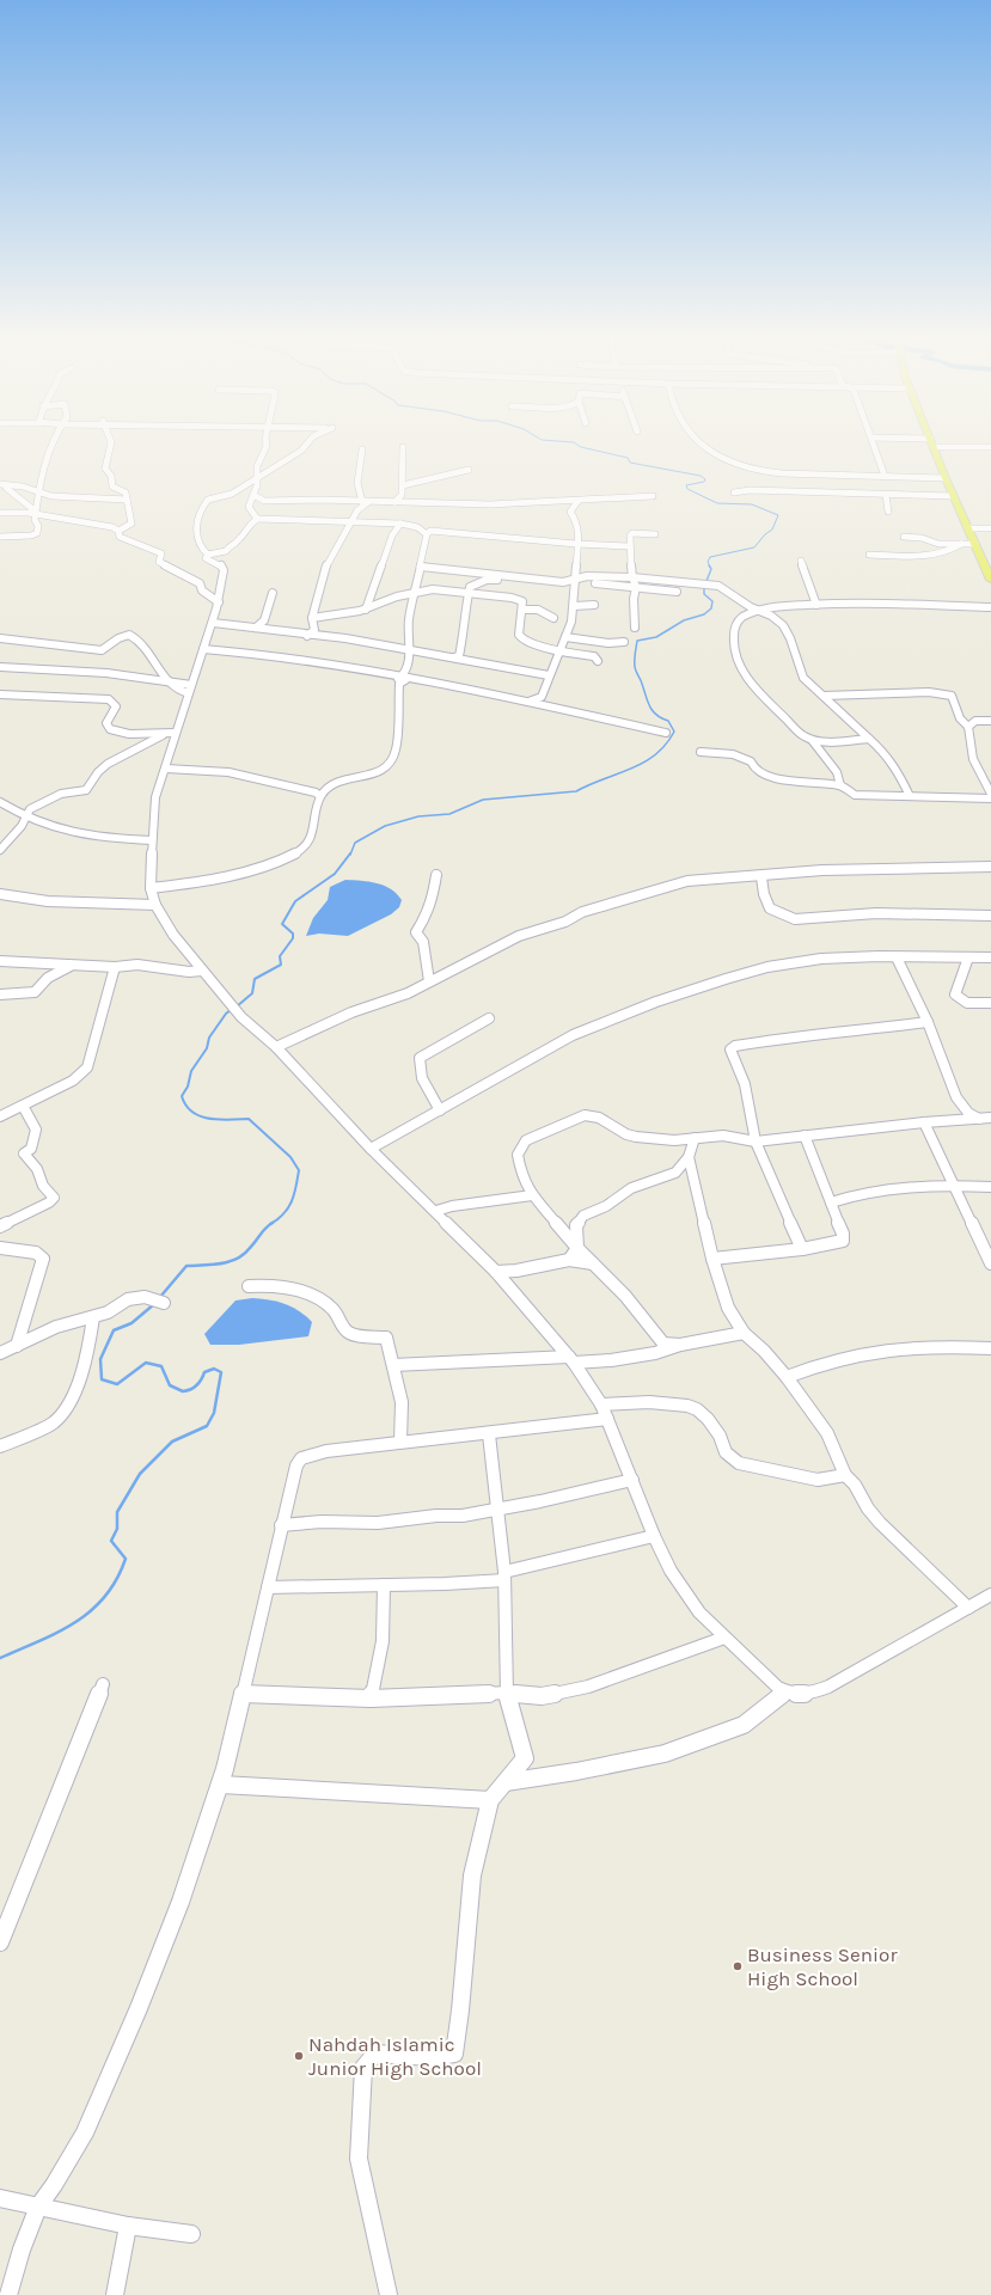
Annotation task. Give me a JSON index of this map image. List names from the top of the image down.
{
  "places": ["Business Senior High School", "Nahdah Islamic Junior High School"]
}
